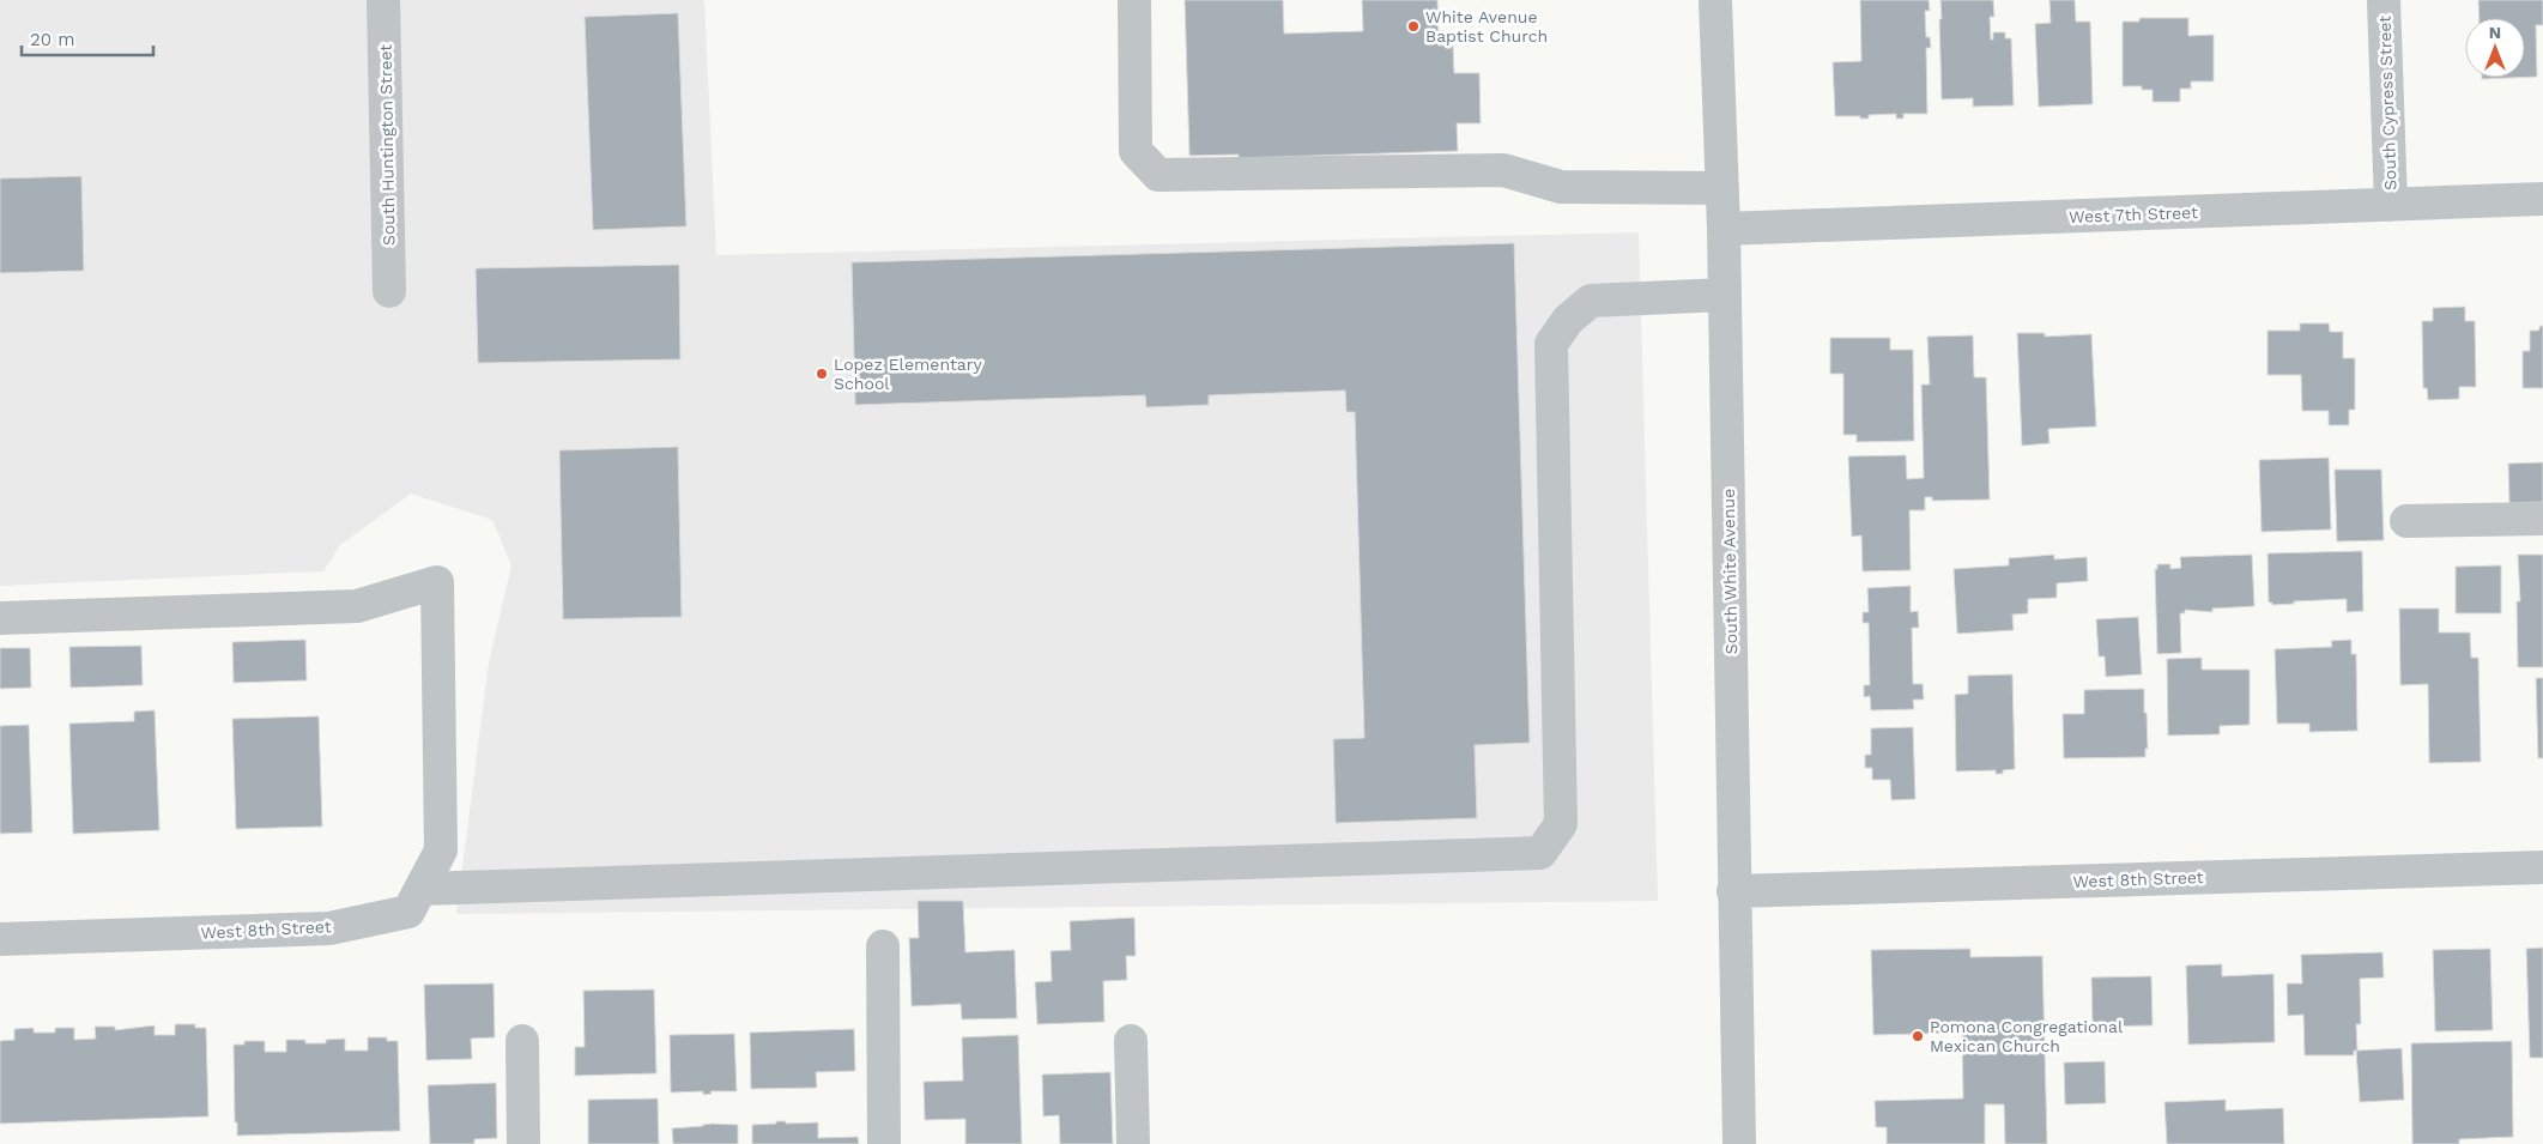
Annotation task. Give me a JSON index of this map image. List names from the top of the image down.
{
  "streets": {
    "street": [
      "South Cypress Street",
      "South Huntington Street",
      "West 7th Street",
      "South White Avenue",
      "West 8th Street"
    ]
  },
  "crossings": [
    ["South Cypress Street", "West 7th Street"],
    ["West 7th Street", "South White Avenue"],
    ["South White Avenue", "West 8th Street"]
  ],
  "places": ["White Avenue Baptist Church", "Lopez Elementary School", "Pomona Congregational Mexican Church"],
  "scale_bar": "20 m",
  "north": "top"
}
